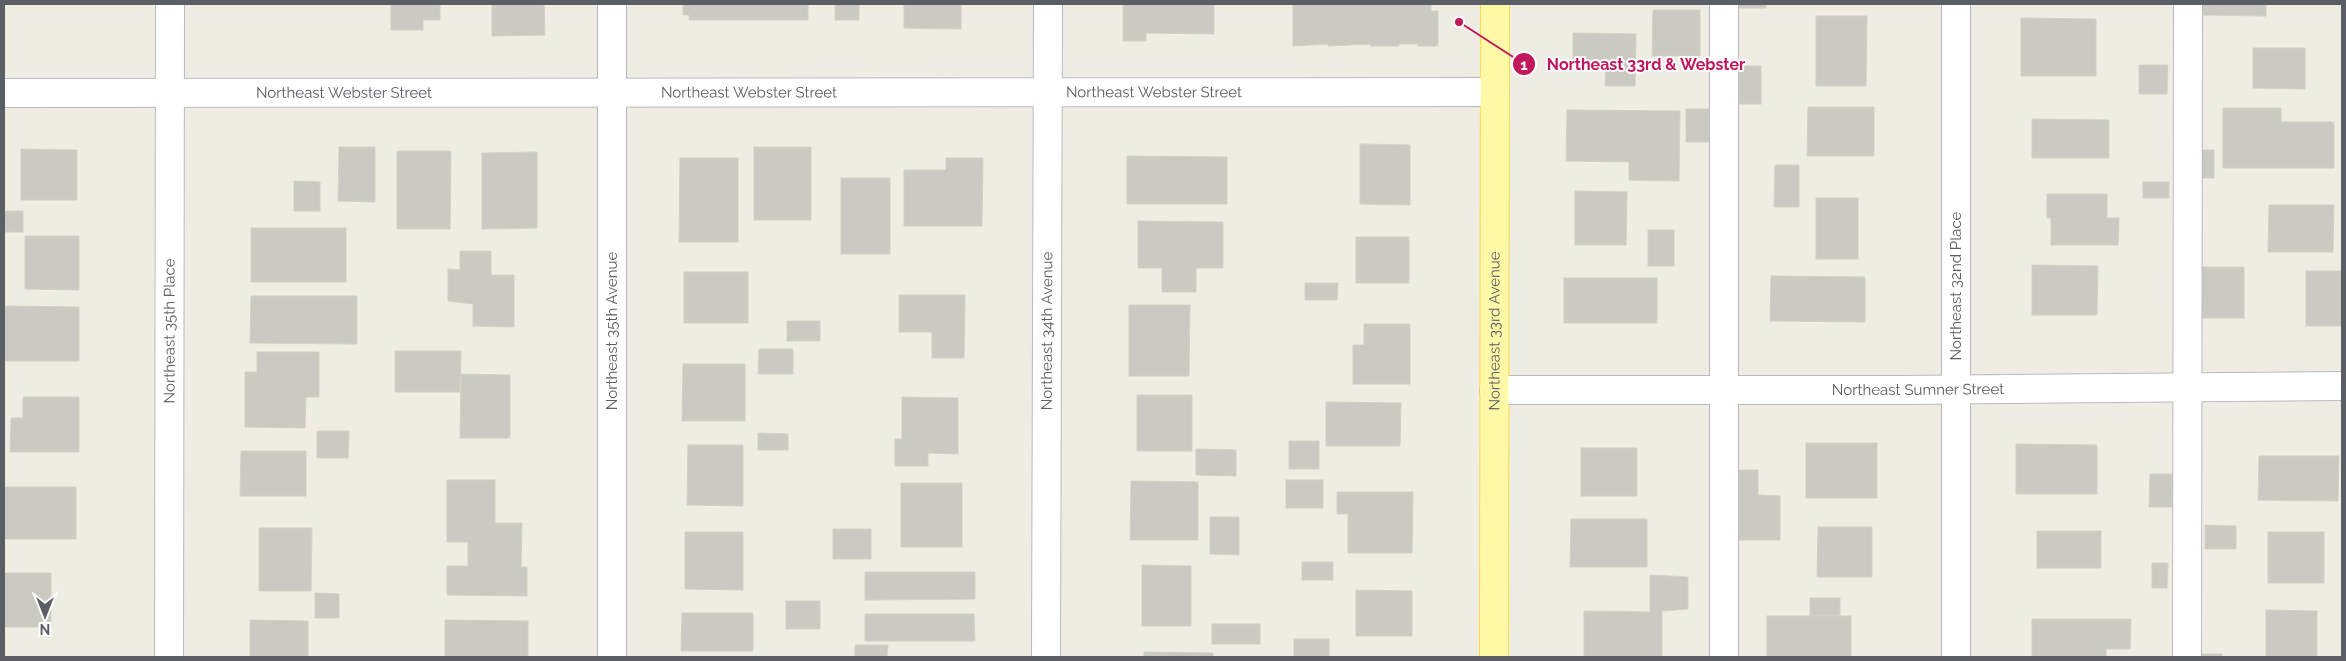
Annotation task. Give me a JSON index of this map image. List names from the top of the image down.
{
  "streets": {
    "main road": ["Northeast 33rd Avenue"],
    "street": [
      "Northeast Webster Street",
      "Northeast 32nd Place",
      "Northeast 35th Place",
      "Northeast 34th Avenue",
      "Northeast 35th Avenue",
      "Northeast Sumner Street"
    ]
  },
  "crossings": [
    ["Northeast Webster Street", "Northeast 35th Place"],
    ["Northeast Webster Street", "Northeast 34th Avenue"],
    ["Northeast Webster Street", "Northeast 33rd Avenue"],
    ["Northeast Webster Street", "Northeast 35th Avenue"],
    ["Northeast 32nd Place", "Northeast Sumner Street"],
    ["Northeast 33rd Avenue", "Northeast Sumner Street"]
  ],
  "places": ["Northeast 33rd & Webster"],
  "north": "bottom"
}
